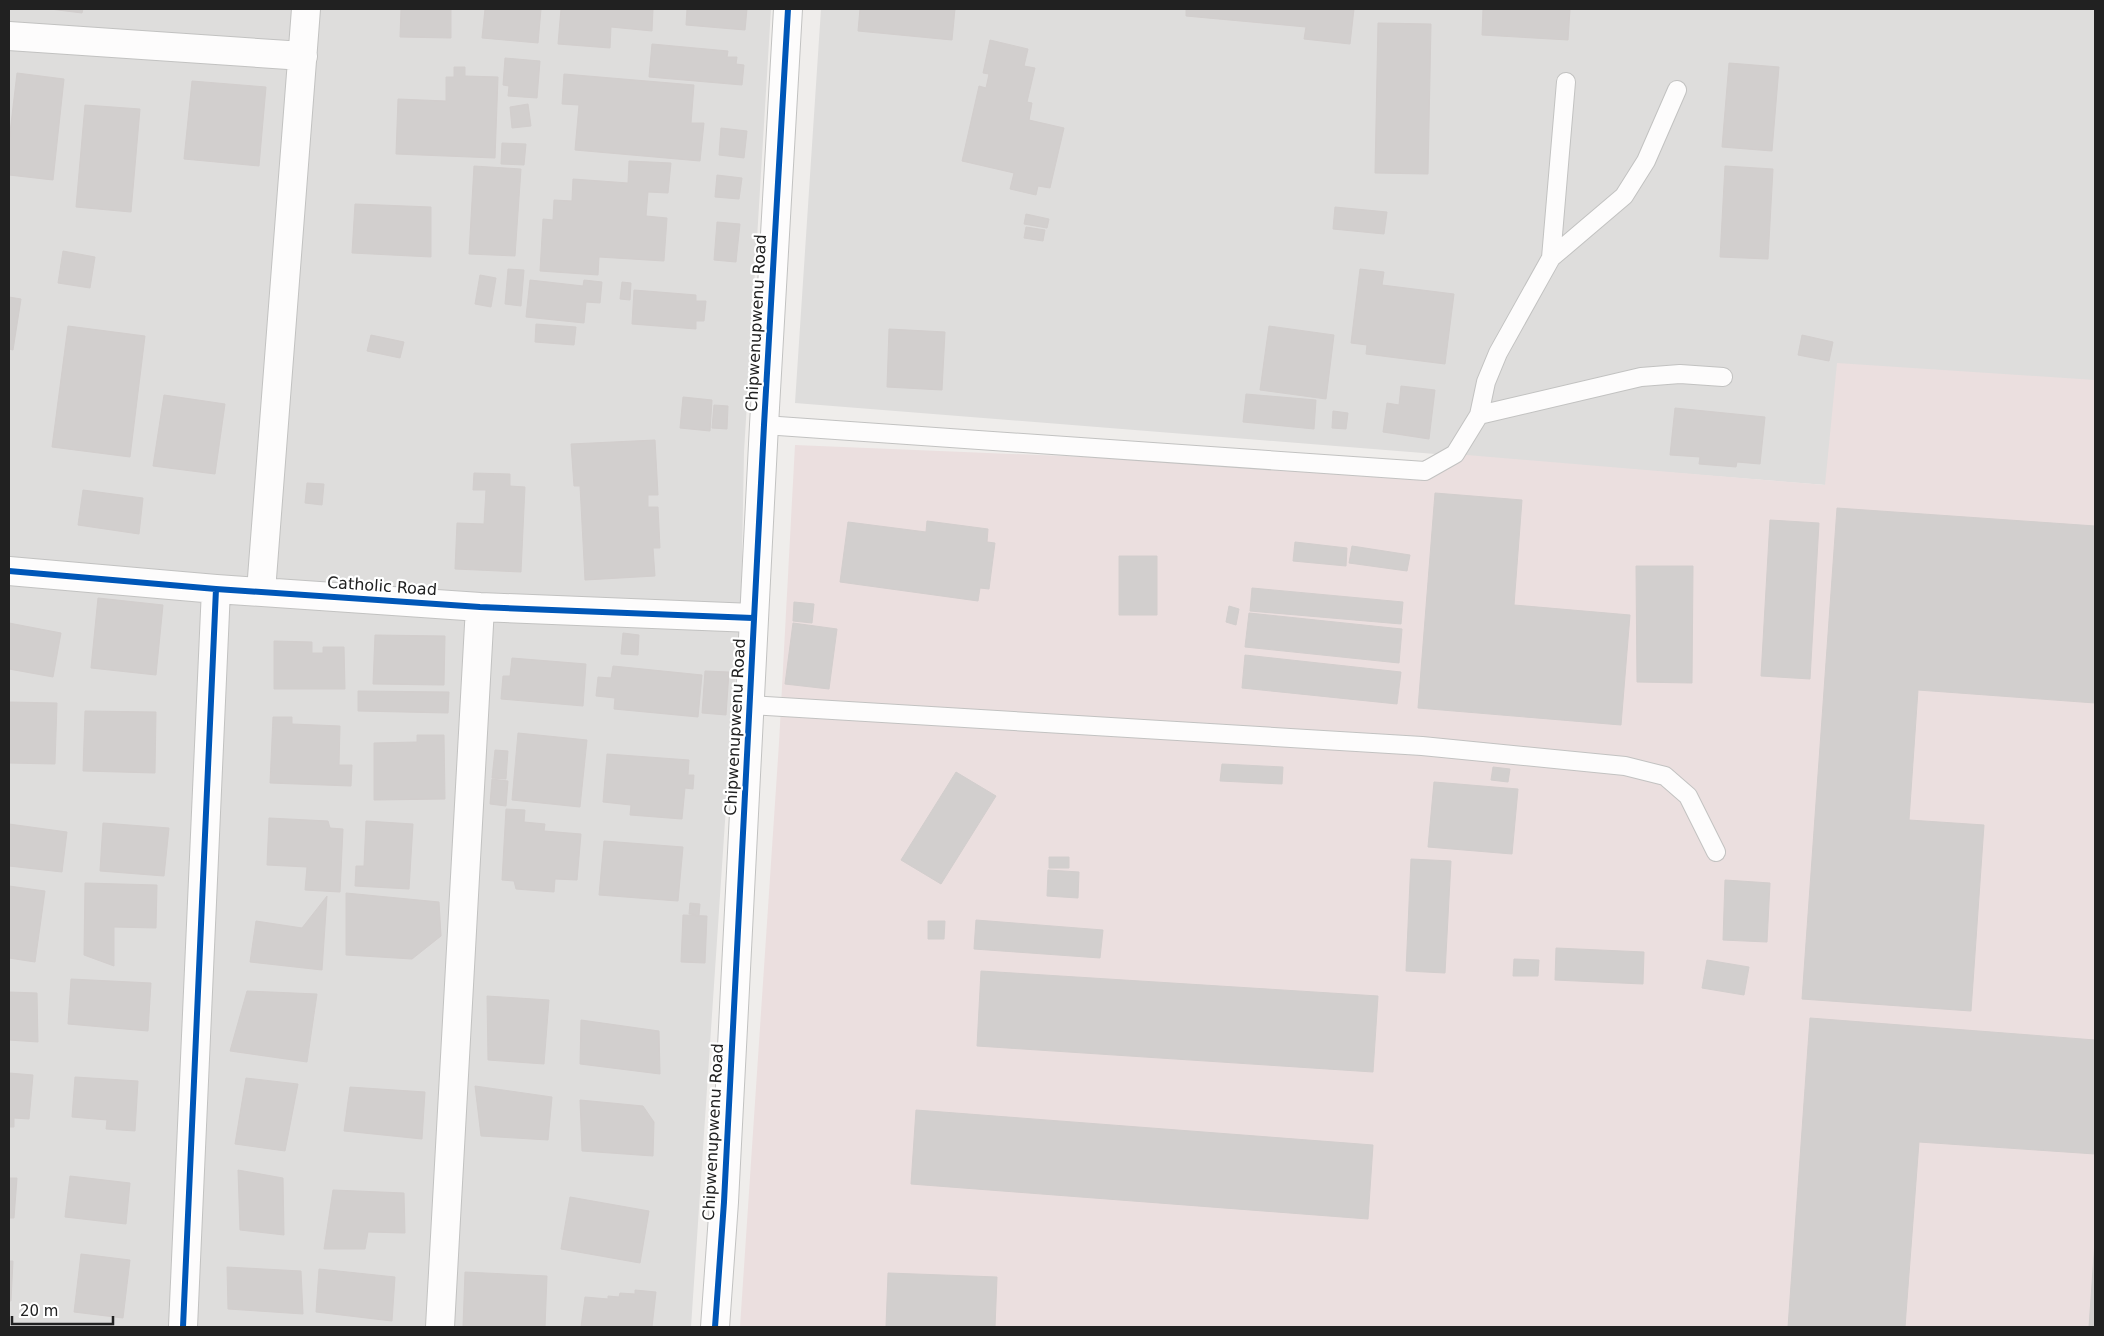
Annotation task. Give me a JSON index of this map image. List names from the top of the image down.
{
  "streets": {
    "street": ["Chipwenupwenu Road", "Catholic Road"]
  },
  "crossings": [
    ["Chipwenupwenu Road", "Catholic Road"]
  ],
  "scale_bar": "20 m"
}
